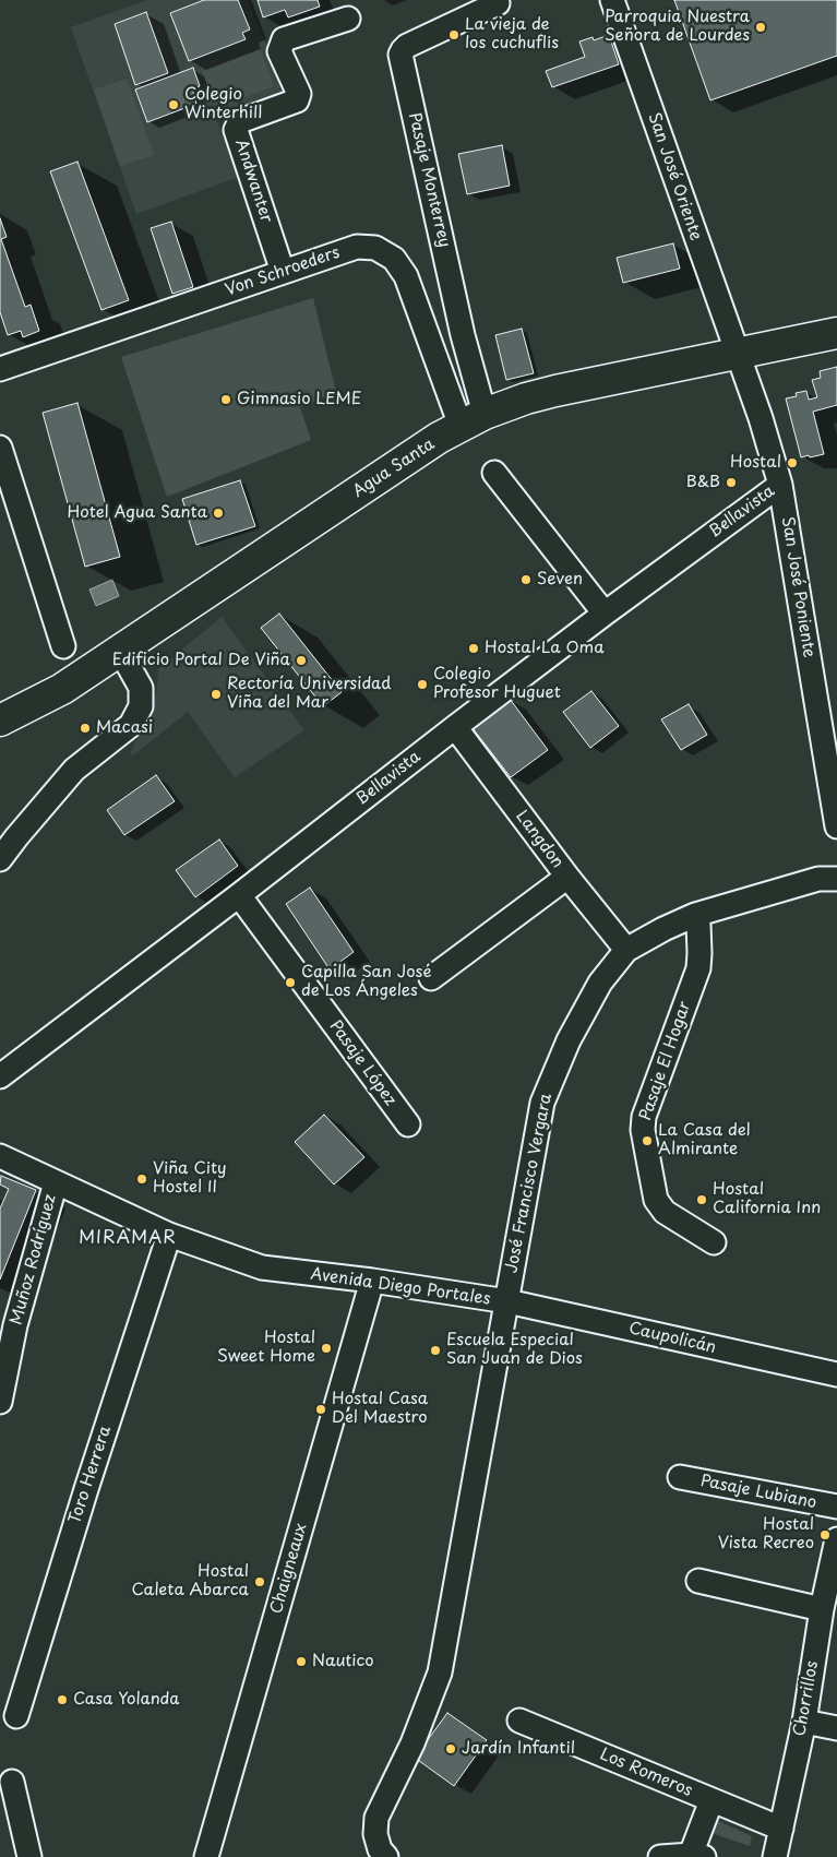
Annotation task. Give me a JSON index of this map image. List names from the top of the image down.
{
  "streets": {
    "main road": ["Agua Santa"],
    "street": [
      "San José Oriente",
      "Pasaje Monterrey",
      "Andwanter",
      "Von Schroeders",
      "Bellavista",
      "San José Poniente",
      "Langdon",
      "Pasaje El Hogar",
      "Pasaje López",
      "José Francisco Vergara",
      "Muñoz Rodríguez",
      "Avenida Diego Portales",
      "Caupolicán",
      "Toro Herrera",
      "Pasaje Lubiano",
      "Chaigneaux",
      "Chorrillos",
      "Los Romeros"
    ]
  },
  "crossings": [
    ["San José Oriente", "Agua Santa"],
    ["San José Oriente", "San José Poniente"],
    ["Pasaje Monterrey", "Von Schroeders"],
    ["Pasaje Monterrey", "Agua Santa"],
    ["Andwanter", "Von Schroeders"],
    ["Von Schroeders", "Agua Santa"],
    ["Agua Santa", "San José Poniente"],
    ["Bellavista", "San José Poniente"],
    ["Bellavista", "Langdon"],
    ["Bellavista", "Pasaje López"],
    ["Langdon", "José Francisco Vergara"],
    ["Pasaje El Hogar", "José Francisco Vergara"],
    ["José Francisco Vergara", "Avenida Diego Portales"],
    ["José Francisco Vergara", "Caupolicán"],
    ["Muñoz Rodríguez", "Avenida Diego Portales"],
    ["Avenida Diego Portales", "Caupolicán"],
    ["Avenida Diego Portales", "Toro Herrera"],
    ["Avenida Diego Portales", "Chaigneaux"],
    ["Chorrillos", "Los Romeros"]
  ],
  "districts": ["MIRAMAR"],
  "places": [
    "Parroquia Nuestra Señora de Lourdes",
    "La vieja de los cuchuflis",
    "Colegio Winterhill",
    "Gimnasio LEME",
    "Hostal",
    "B&B",
    "Hotel Agua Santa",
    "Seven",
    "Hostal La Oma",
    "Edificio Portal De Viña",
    "Colegio Profesor Huguet",
    "Rectoría Universidad Viña del Mar",
    "Macasi",
    "Capilla San José de Los Ángeles",
    "La Casa del Almirante",
    "Viña City Hostel II",
    "Hostal California Inn",
    "Hostal Sweet Home",
    "Escuela Especial San Juan de Dios",
    "Hostal Casa Del Maestro",
    "Hostal Vista Recreo",
    "Hostal Caleta Abarca",
    "Nautico",
    "Casa Yolanda",
    "Jardín Infantil"
  ]
}
